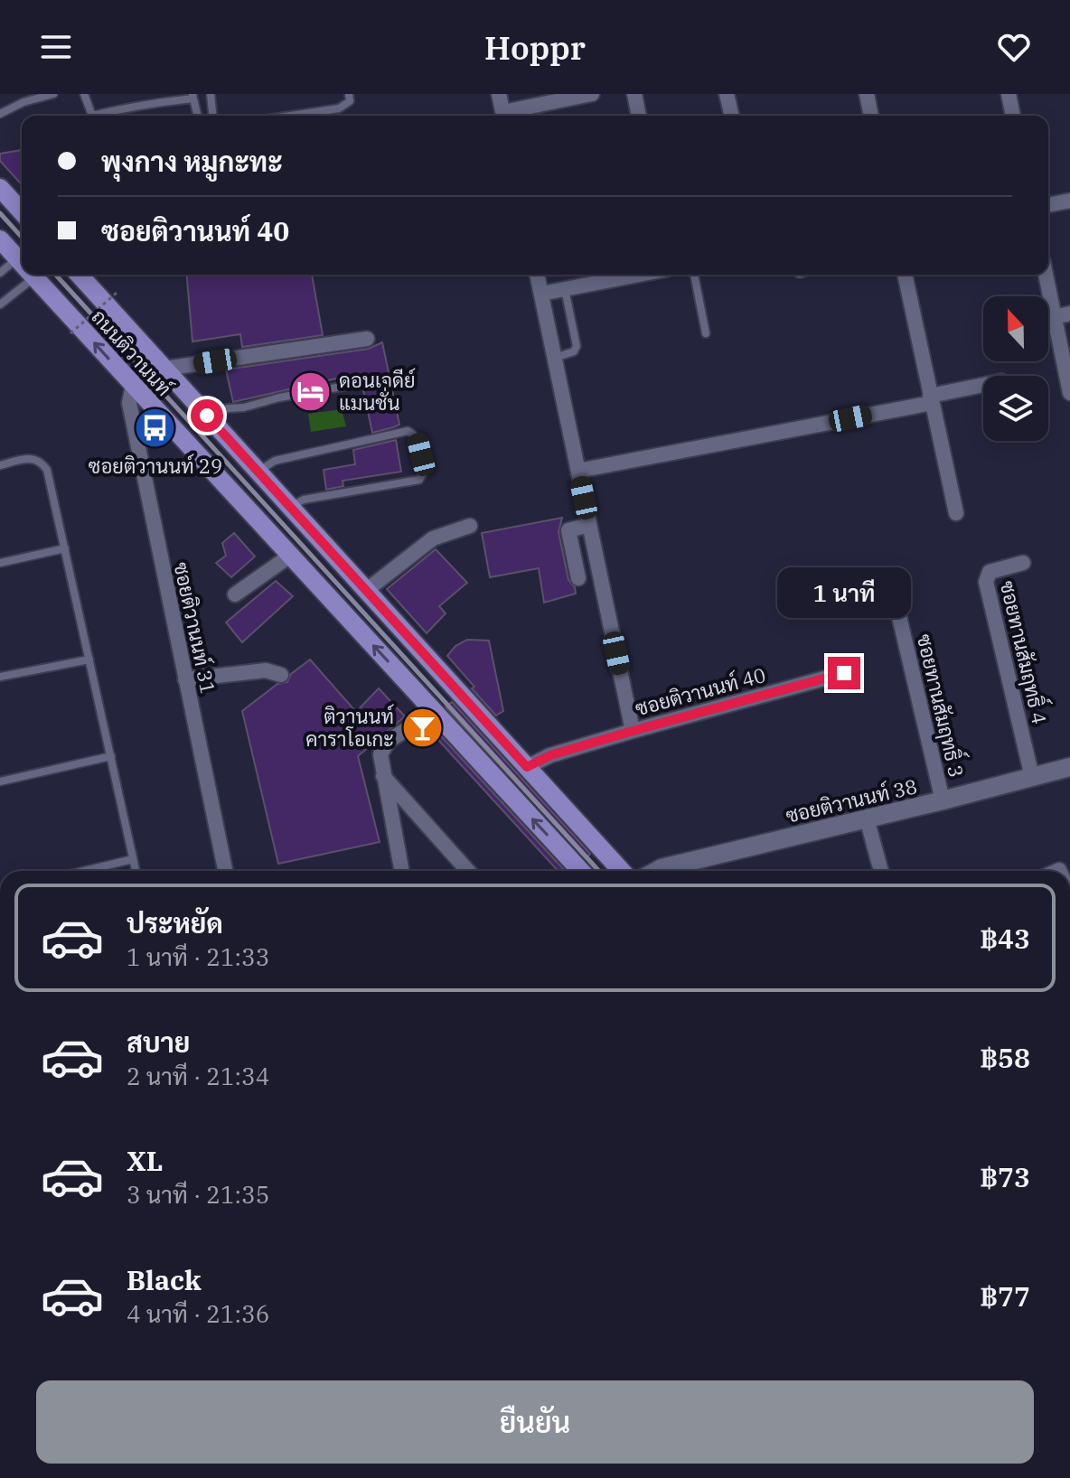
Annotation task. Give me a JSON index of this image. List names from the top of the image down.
{
  "streets": {
    "main road": ["ถนนติวานนท์"],
    "street": [
      "ซอยติวานนท์ 31",
      "ซอยทานสัมฤทธิ์ 4",
      "ซอยติวานนท์ 40",
      "ซอยทานสัมฤทธิ์ 3",
      "ซอยติวานนท์ 38"
    ]
  },
  "crossings": [
    ["ถนนติวานนท์", "ซอยติวานนท์ 31"],
    ["ถนนติวานนท์", "ซอยติวานนท์ 40"],
    ["ซอยทานสัมฤทธิ์ 4", "ซอยติวานนท์ 38"],
    ["ซอยทานสัมฤทธิ์ 3", "ซอยติวานนท์ 38"]
  ],
  "places": {
    "hotel": ["ดอนเจดีย์ แมนชั่น"],
    "bus stop": ["ซอยติวานนท์ 29"],
    "bar": ["ติวานนท์ คาราโอเกะ"]
  },
  "north": "top",
  "page": {
    "header": "Hoppr",
    "banner": ["พุงกาง หมูกะทะ", "ซอยติวานนท์ 40"],
    "bubble": "1 นาที",
    "list": [
      {
        "name": "ประหยัด",
        "note": "1 นาที · 21:33",
        "value": "฿43"
      },
      {
        "name": "สบาย",
        "note": "2 นาที · 21:34",
        "value": "฿58"
      },
      {
        "name": "XL",
        "note": "3 นาที · 21:35",
        "value": "฿73"
      },
      {
        "name": "Black",
        "note": "4 นาที · 21:36",
        "value": "฿77"
      }
    ],
    "buttons": "ยืนยัน"
  }
}
